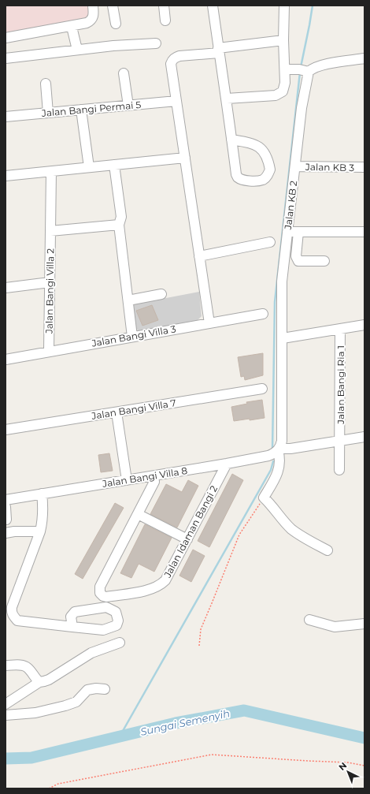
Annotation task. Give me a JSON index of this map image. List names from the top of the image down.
{
  "streets": {
    "street": [
      "Jalan Bangi Permai 5",
      "Jalan KB 3",
      "Jalan KB 2",
      "Jalan Bangi Villa 2",
      "Jalan Bangi Villa 3",
      "Jalan Bangi Ria 1",
      "Jalan Bangi Villa 7",
      "Jalan Bangi Villa 8",
      "Jalan Idaman Bangi 2"
    ]
  },
  "crossings": [
    ["Jalan KB 3", "Jalan KB 2"],
    ["Jalan KB 2", "Jalan Bangi Villa 8"],
    ["Jalan Bangi Villa 2", "Jalan Bangi Villa 3"],
    ["Jalan Bangi Villa 8", "Jalan Idaman Bangi 2"]
  ],
  "water": ["Sungai Semenyih"],
  "north": "top left"
}
